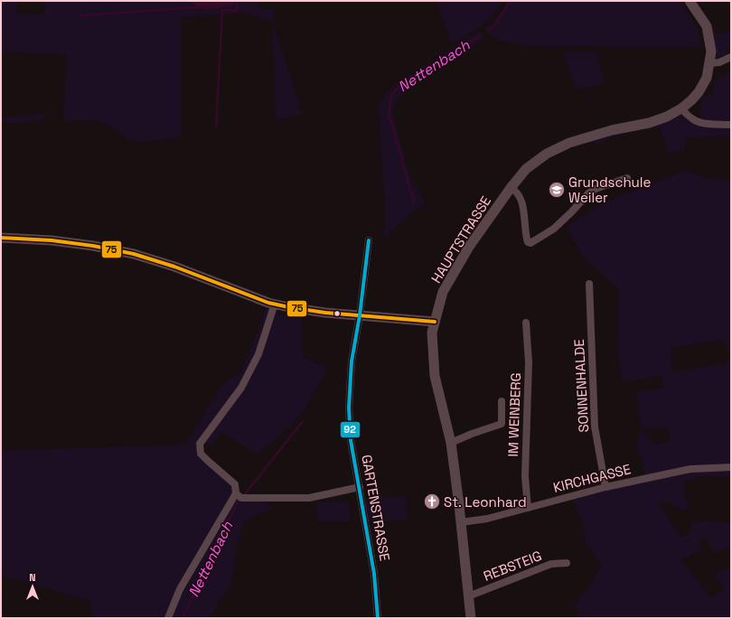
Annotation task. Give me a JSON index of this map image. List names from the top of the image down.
{
  "streets": {
    "street": [
      "HAUPTSTRASSE",
      "SONNENHALDE",
      "IM WEINBERG",
      "KIRCHGASSE",
      "GARTENSTRASSE",
      "REBSTEIG"
    ]
  },
  "crossings": [
    ["HAUPTSTRASSE", "KIRCHGASSE"],
    ["HAUPTSTRASSE", "REBSTEIG"],
    ["SONNENHALDE", "KIRCHGASSE"],
    ["IM WEINBERG", "KIRCHGASSE"]
  ],
  "water": ["Nettenbach"],
  "places": {
    "school or university": ["Grundschule Weiler"],
    "church": ["St. Leonhard"]
  },
  "lines": ["transit line 75", "transit line 92"],
  "north": "top"
}
